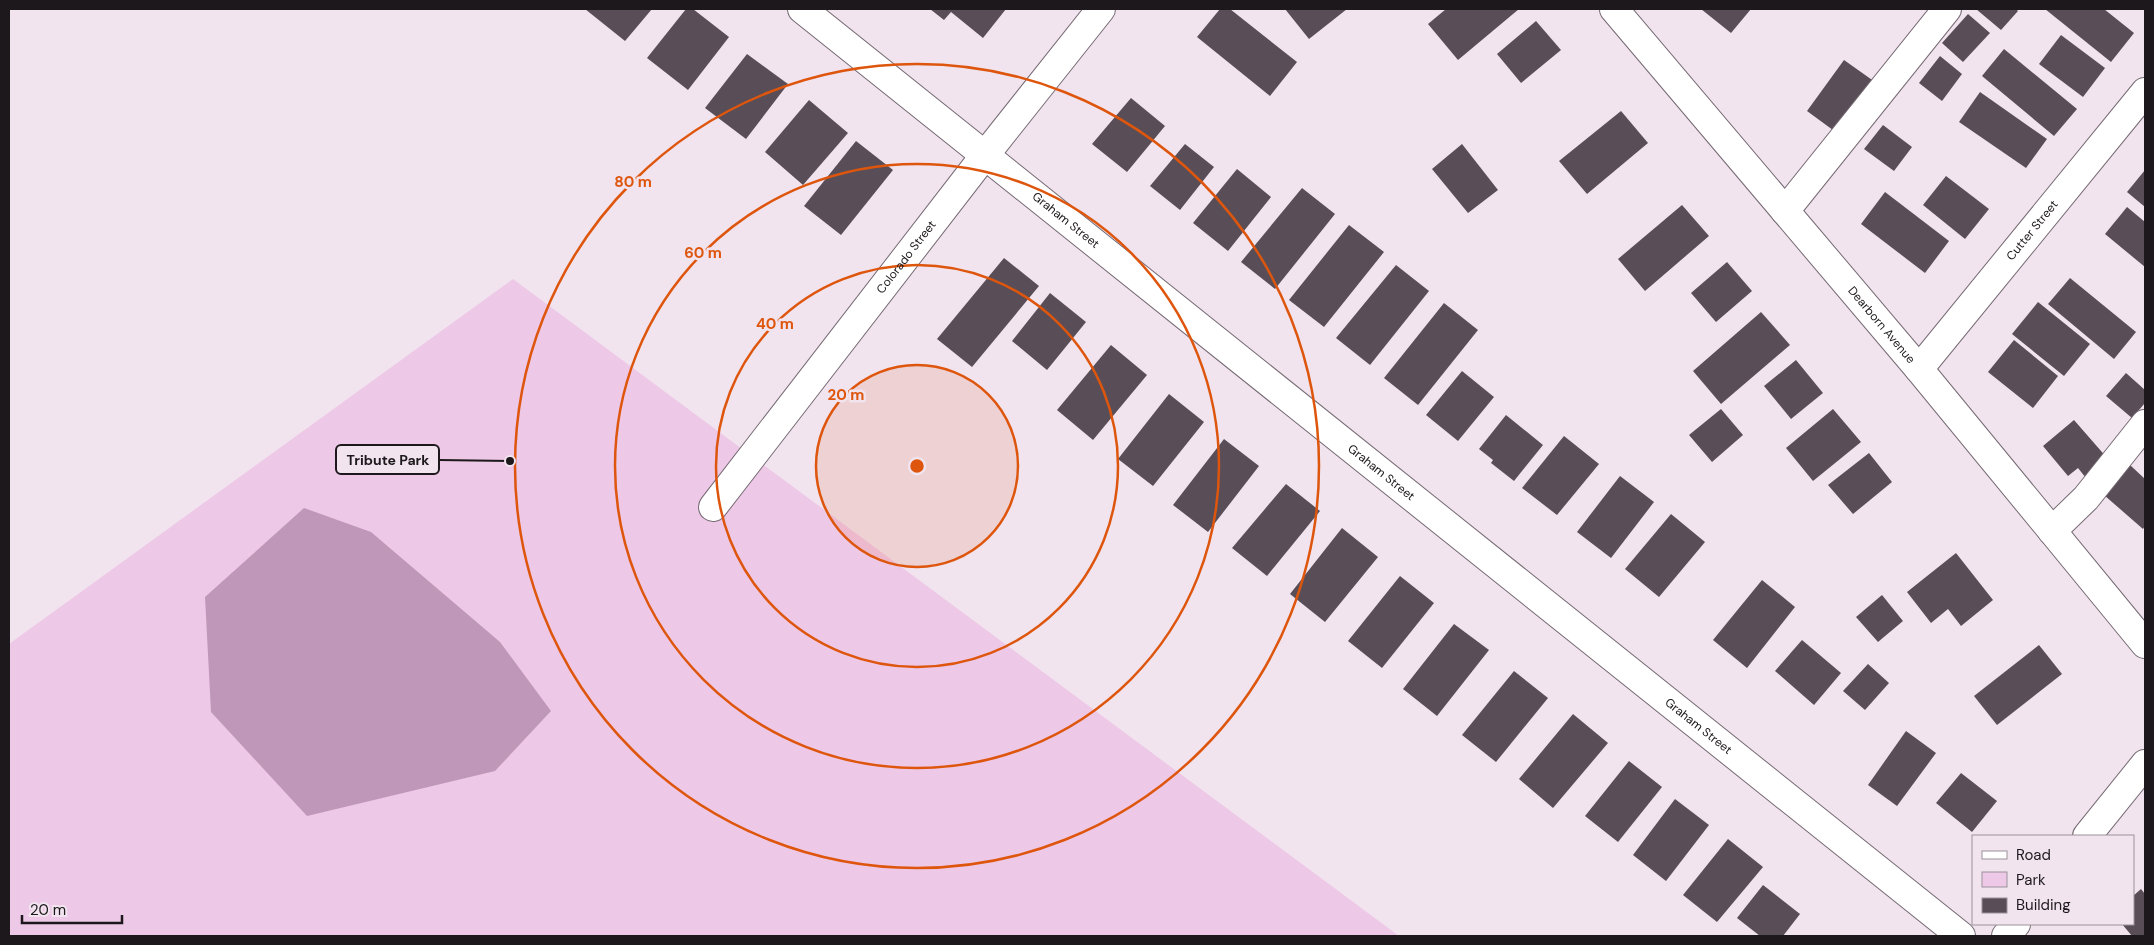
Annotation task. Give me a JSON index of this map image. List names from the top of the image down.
{
  "streets": {
    "street": [
      "Graham Street",
      "Cutter Street",
      "Colorado Street",
      "Dearborn Avenue"
    ]
  },
  "crossings": [
    ["Graham Street", "Colorado Street"],
    ["Cutter Street", "Dearborn Avenue"]
  ],
  "places": ["Tribute Park"],
  "legend": ["Road", "Park", "Building"],
  "scale_bar": "20 m",
  "rings": [
    "80 m",
    "60 m",
    "40 m",
    "20 m"
  ]
}
